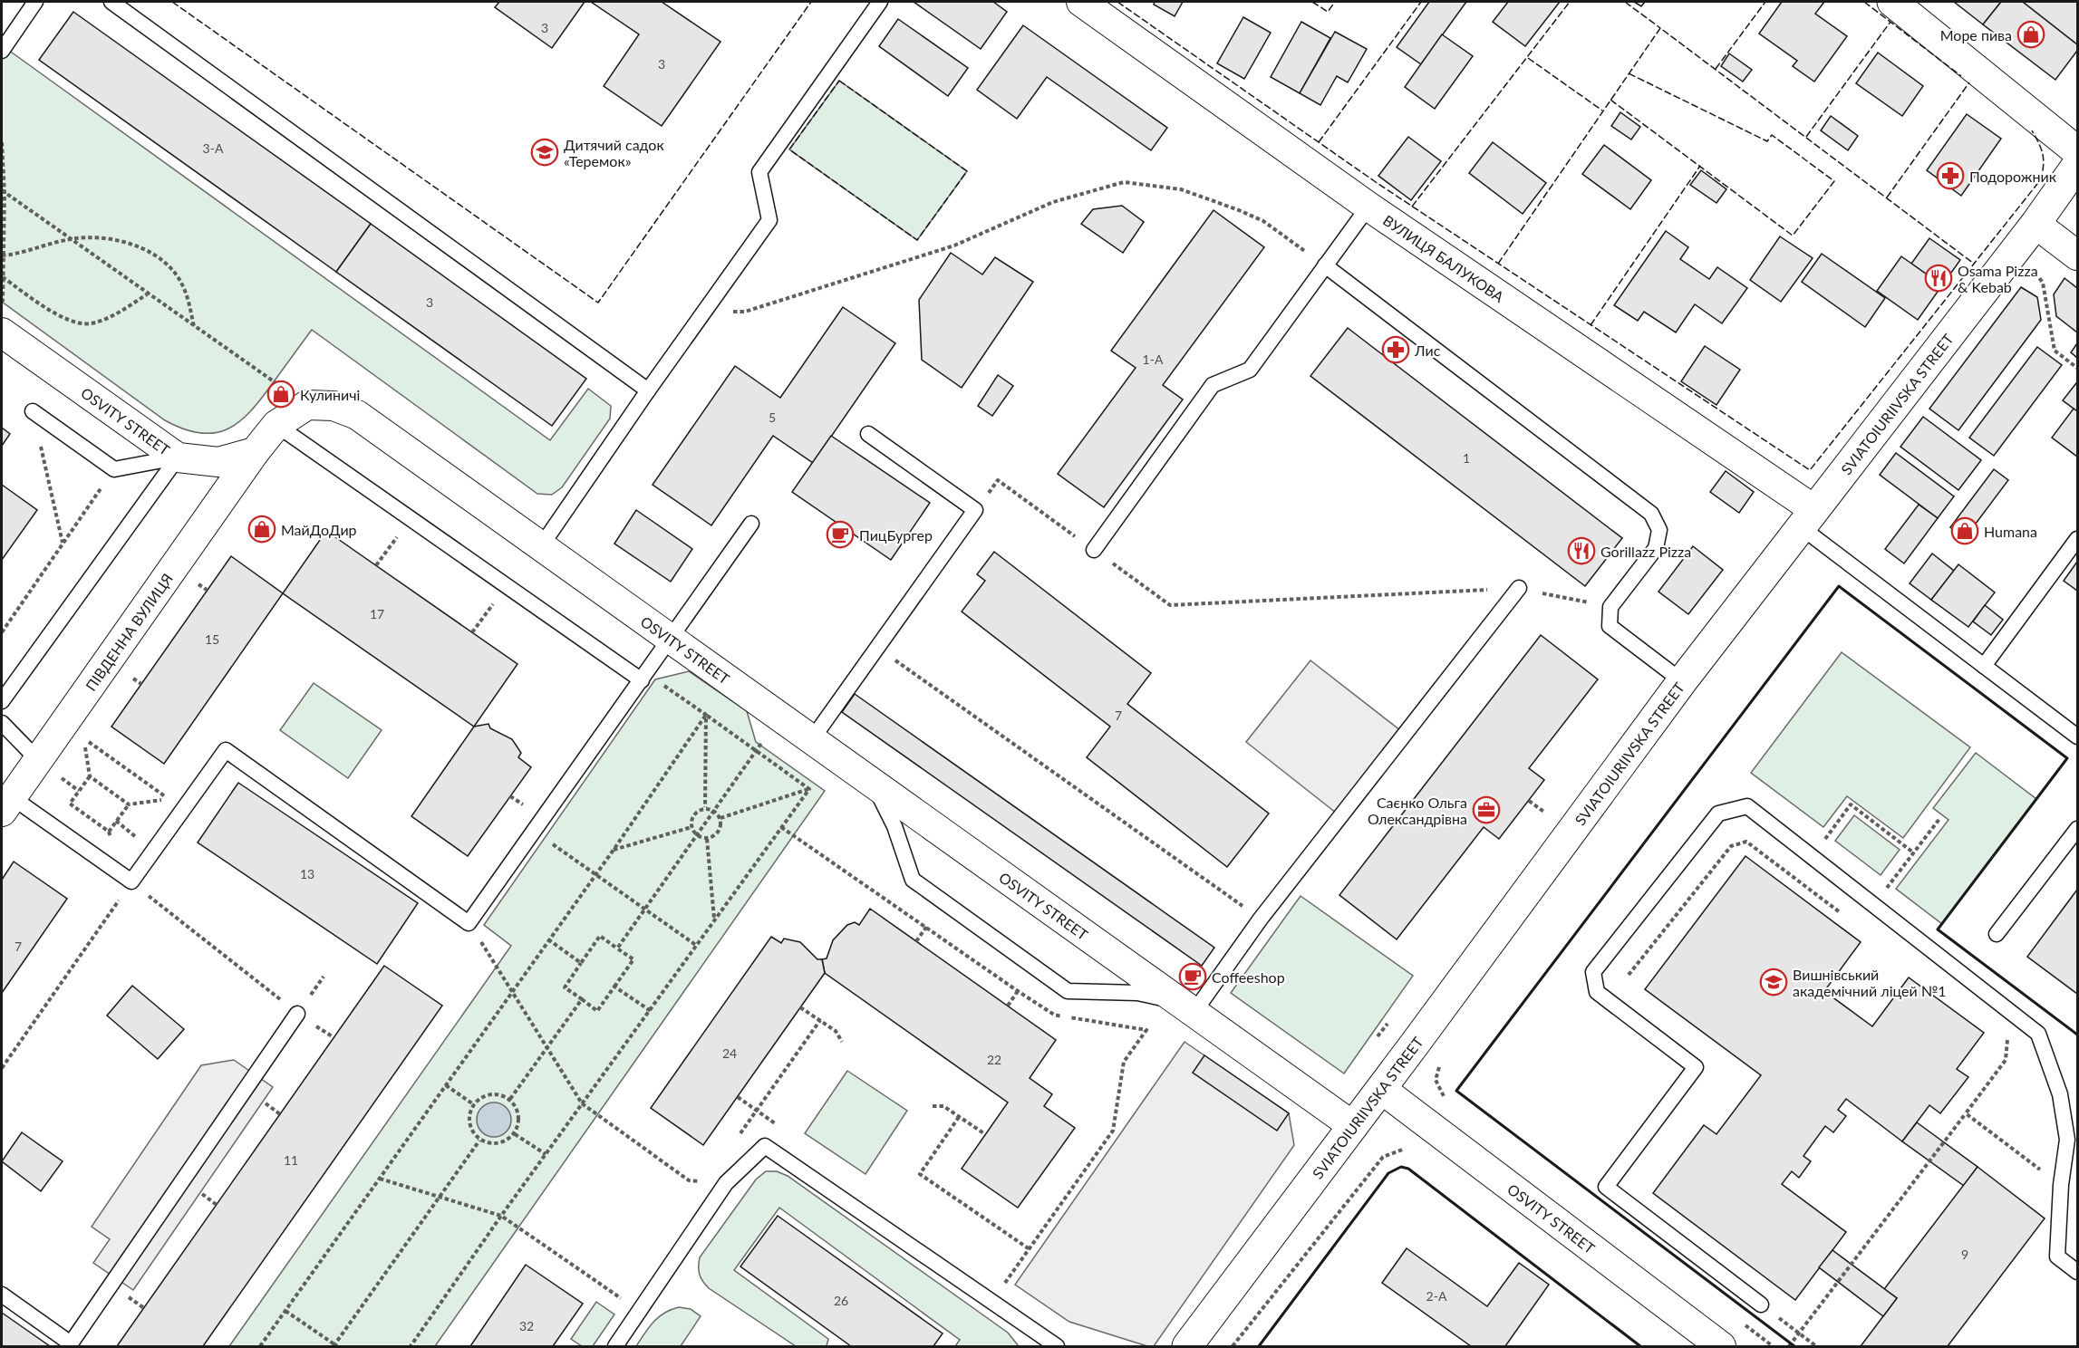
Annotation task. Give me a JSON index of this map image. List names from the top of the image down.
{
  "streets": {
    "street": [
      "ВУЛИЦЯ БАЛУКОВА",
      "SVIATOIURIIVSKA STREET",
      "OSVITY STREET",
      "ПІВДЕННА ВУЛИЦЯ"
    ]
  },
  "crossings": [
    ["ВУЛИЦЯ БАЛУКОВА", "SVIATOIURIIVSKA STREET"],
    ["SVIATOIURIIVSKA STREET", "OSVITY STREET"],
    ["OSVITY STREET", "ПІВДЕННА ВУЛИЦЯ"]
  ],
  "places": {
    "shop": [
      "Море пива",
      "Кулиничі",
      "МайДоДир",
      "Humana"
    ],
    "school or university": ["Дитячий садок «Теремок»", "Вишнівський академічний ліцей №1"],
    "pharmacy": ["Подорожник", "Лис"],
    "restaurant": ["Osama Pizza & Kebab", "Gorillazz Pizza"],
    "cafe": ["ПицБургер", "Coffeeshop"],
    "office": ["Саєнко Ольга Олександрівна"]
  },
  "house_numbers": [
    "3",
    "3",
    "3-А",
    "3",
    "1-А",
    "5",
    "1",
    "17",
    "15",
    "7",
    "13",
    "7",
    "24",
    "22",
    "11",
    "9",
    "2-А",
    "26",
    "32"
  ]
}
